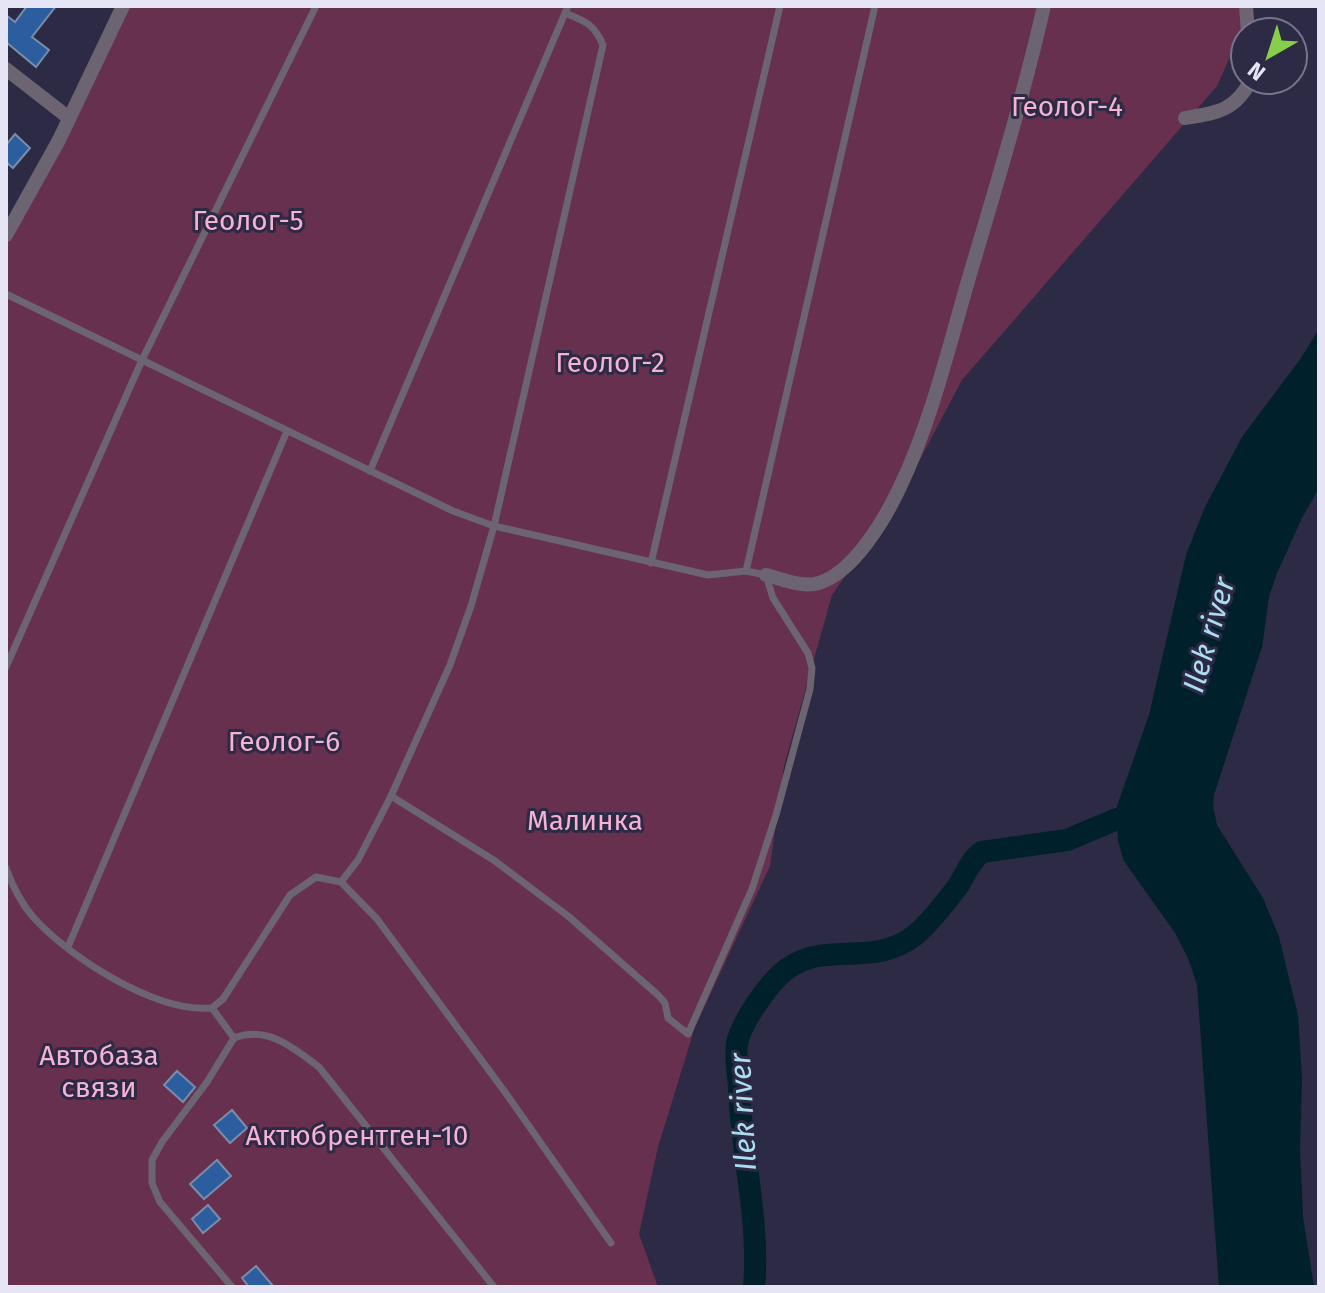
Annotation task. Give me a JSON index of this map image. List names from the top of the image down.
{
  "water": ["Ilek river"],
  "parks": [
    "Геолог-4",
    "Геолог-5",
    "Геолог-2",
    "Геолог-6",
    "Малинка",
    "Автобаза связи",
    "Актюбрентген-10"
  ],
  "north": "bottom left"
}
